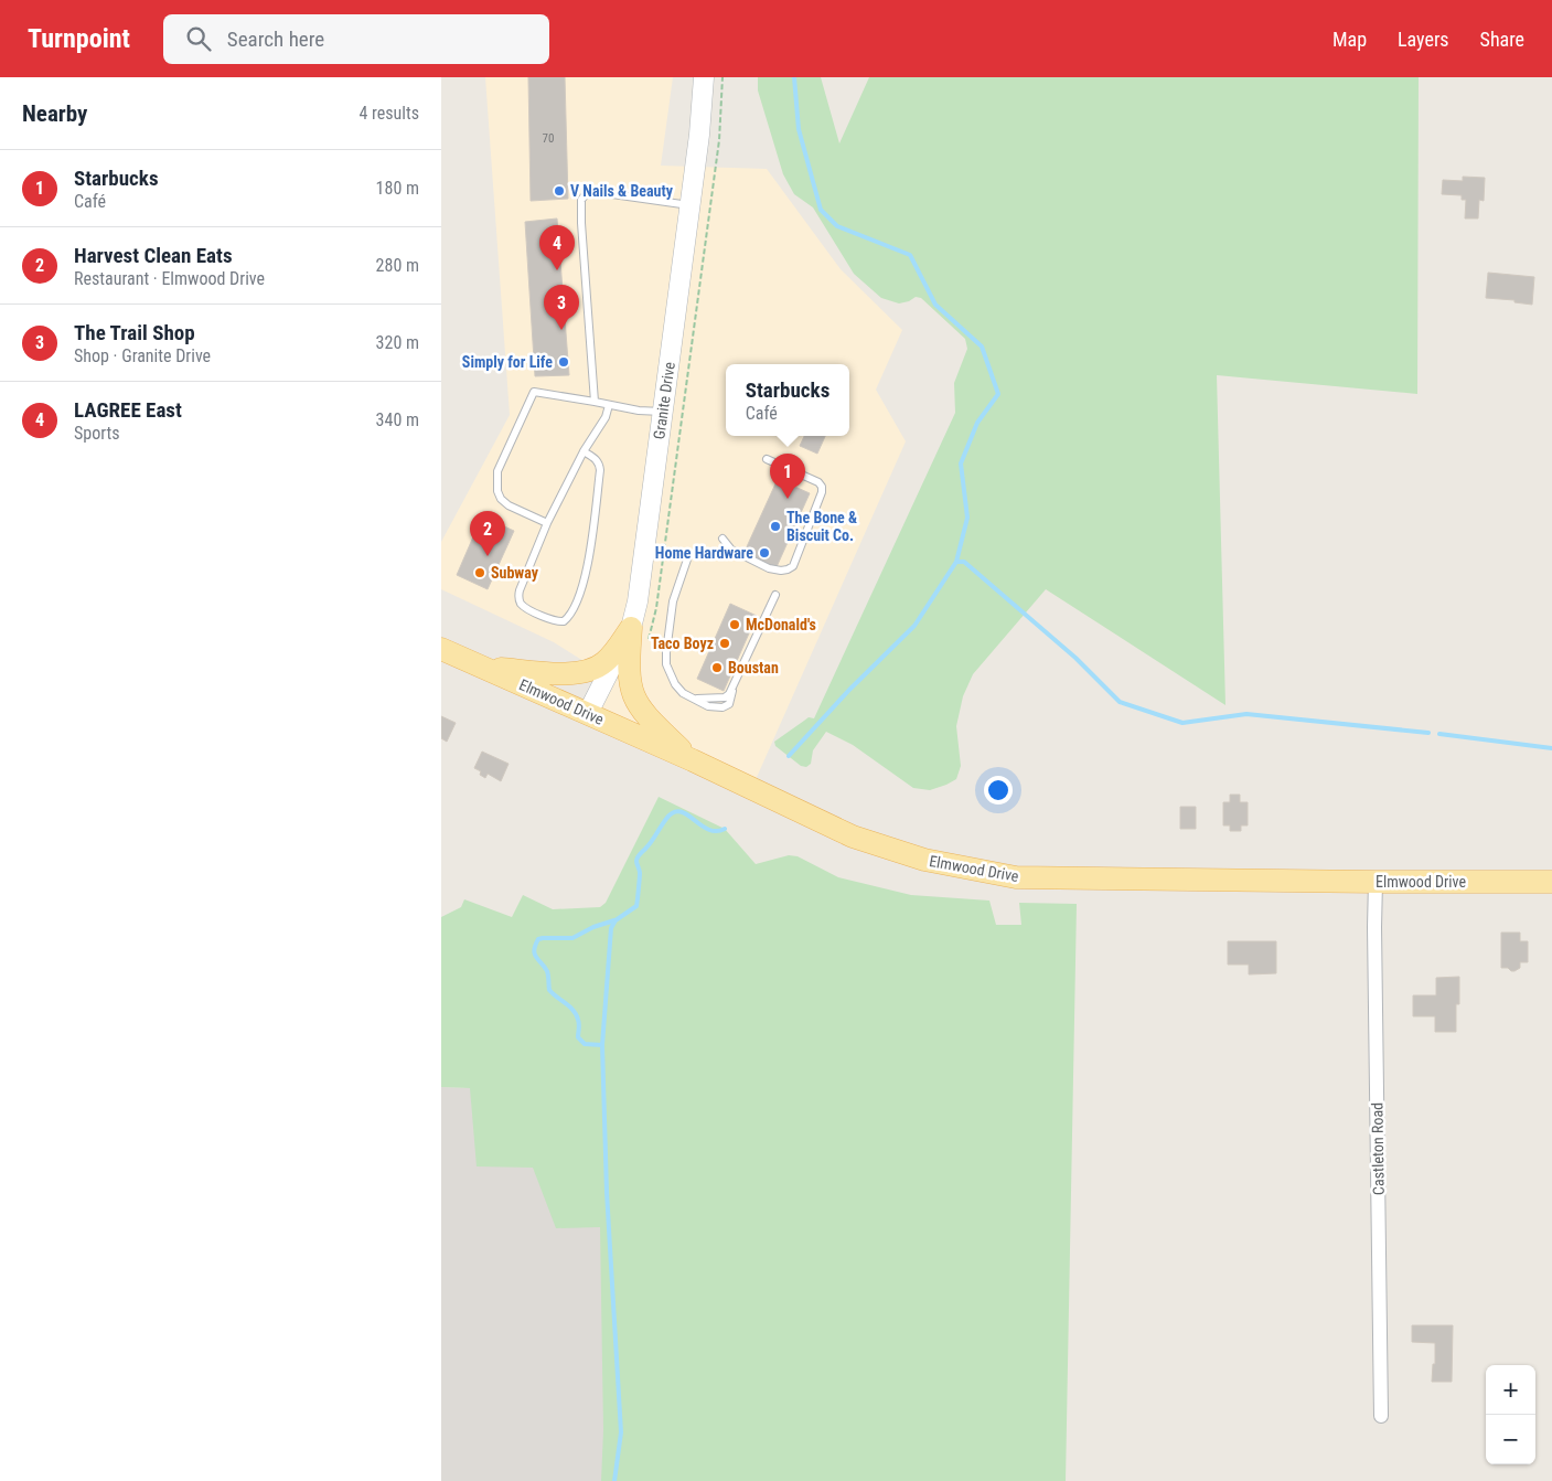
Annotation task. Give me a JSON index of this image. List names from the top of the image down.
{
  "streets": {
    "main road": ["Elmwood Drive"],
    "street": ["Granite Drive", "Castleton Road"]
  },
  "crossings": [
    ["Granite Drive", "Elmwood Drive"],
    ["Elmwood Drive", "Castleton Road"]
  ],
  "places": [
    "V Nails & Beauty",
    "Simply for Life",
    "The Bone & Biscuit Co.",
    "Home Hardware",
    "Subway",
    "McDonald's",
    "Taco Boyz",
    "Boustan"
  ],
  "house_numbers": ["70"],
  "page": {
    "header": "Turnpoint",
    "search": "Search here",
    "nav": ["Map", "Layers", "Share"],
    "heading": ["Nearby", "4 results"],
    "list": [
      {
        "mark": "1",
        "name": "Starbucks",
        "note": "Café",
        "value": "180 m"
      },
      {
        "mark": "2",
        "name": "Harvest Clean Eats",
        "note": "Restaurant · Elmwood Drive",
        "value": "280 m"
      },
      {
        "mark": "3",
        "name": "The Trail Shop",
        "note": "Shop · Granite Drive",
        "value": "320 m"
      },
      {
        "mark": "4",
        "name": "LAGREE East",
        "note": "Sports",
        "value": "340 m"
      }
    ],
    "pins": [
      "4",
      "3",
      "1",
      "2"
    ],
    "popup": ["Starbucks", "Café"],
    "map_buttons": ["+", "−"]
  }
}
